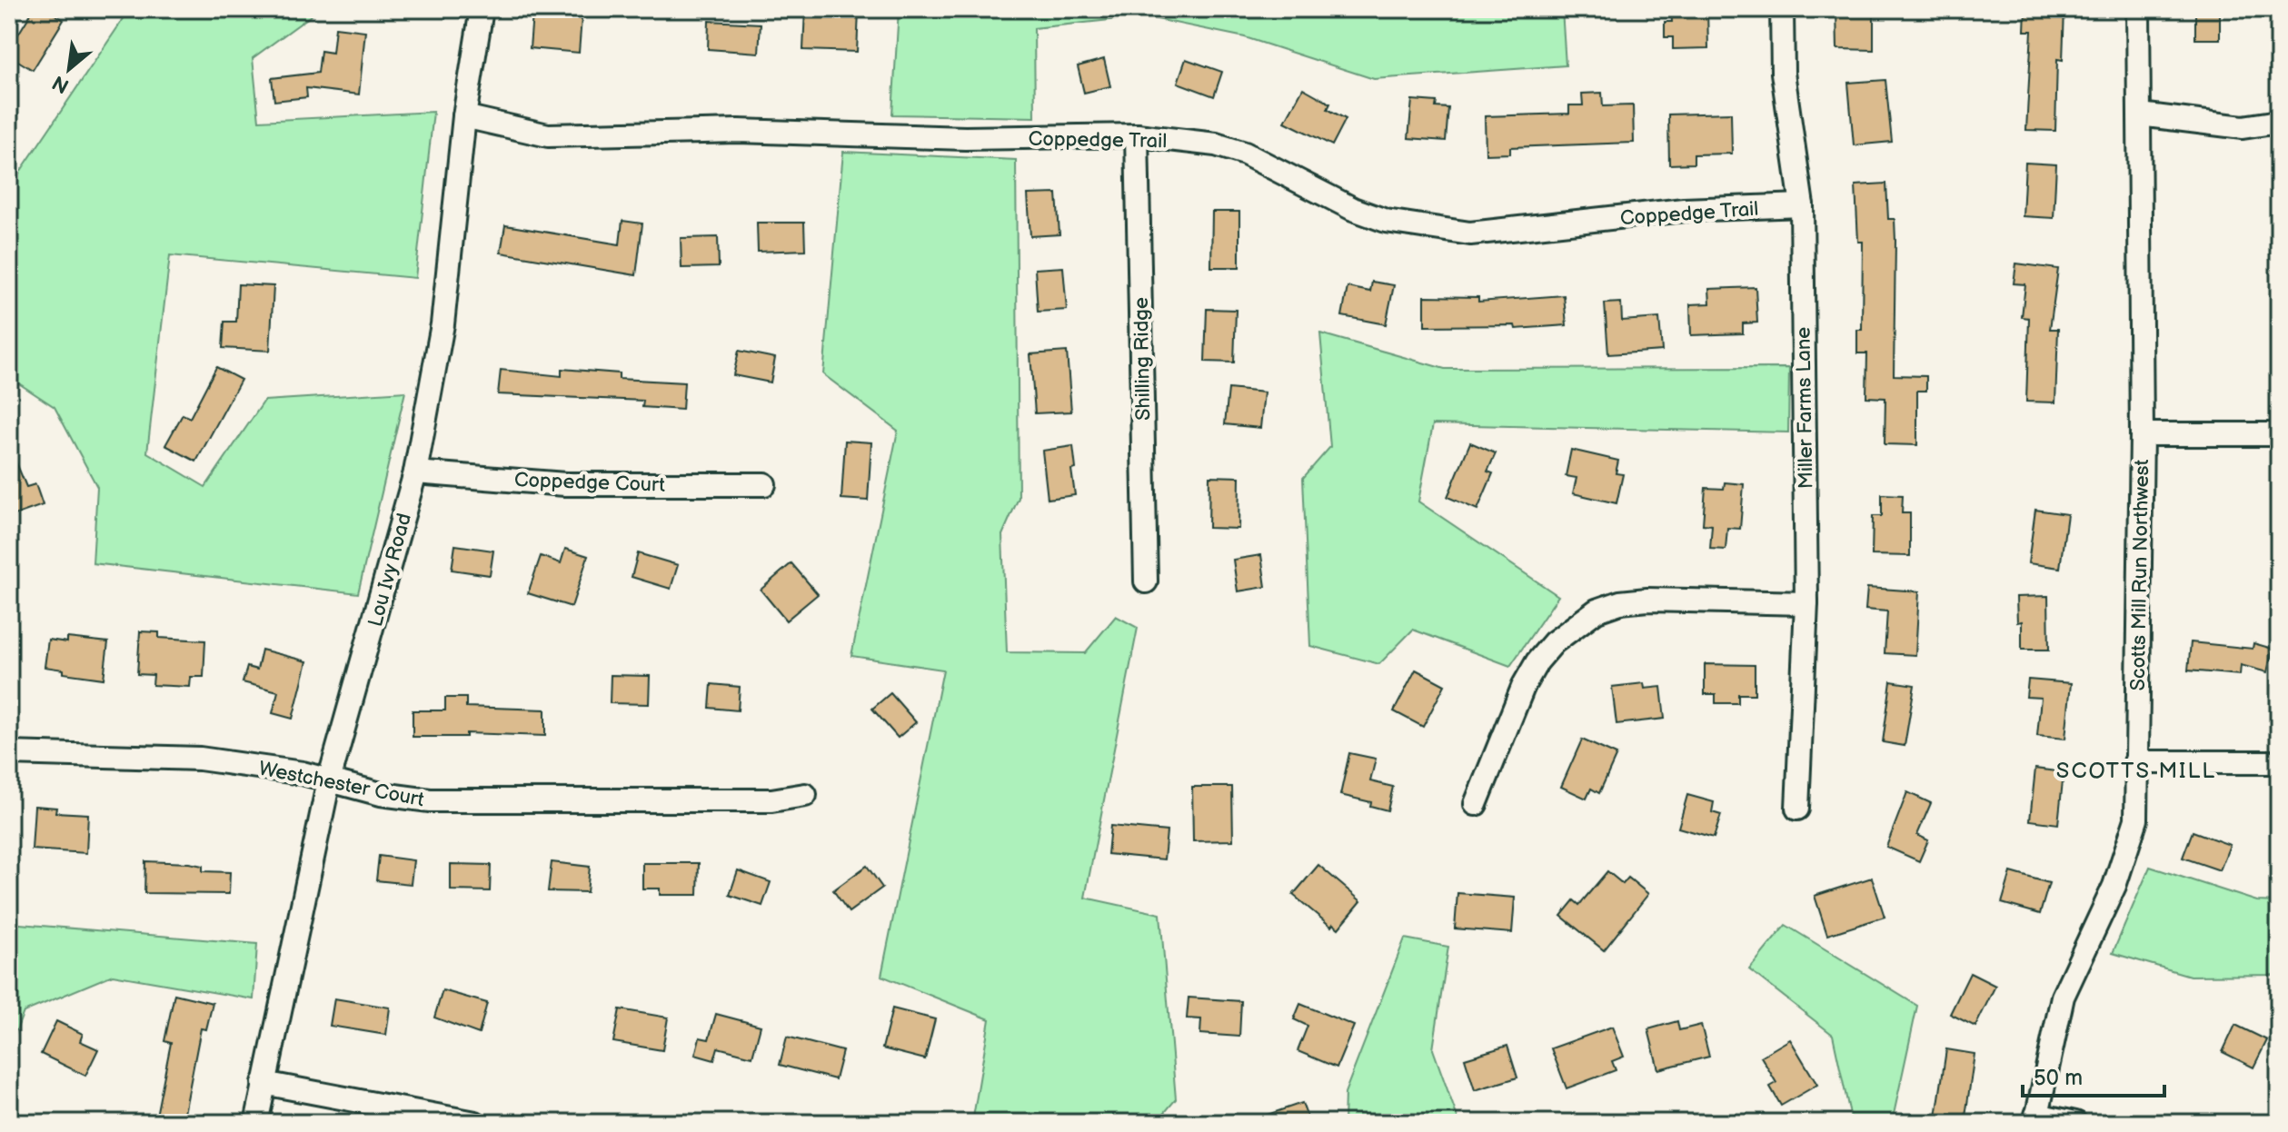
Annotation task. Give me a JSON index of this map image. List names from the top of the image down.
{
  "streets": {
    "street": [
      "Coppedge Trail",
      "Shilling Ridge",
      "Miller Farms Lane",
      "Coppedge Court",
      "Lou Ivy Road",
      "Scotts Mill Run Northwest",
      "Westchester Court"
    ]
  },
  "crossings": [
    ["Coppedge Trail", "Shilling Ridge"],
    ["Coppedge Trail", "Miller Farms Lane"],
    ["Coppedge Trail", "Lou Ivy Road"],
    ["Coppedge Court", "Lou Ivy Road"],
    ["Lou Ivy Road", "Westchester Court"]
  ],
  "districts": ["SCOTTS MILL"],
  "scale_bar": "50 m",
  "north": "bottom left"
}
